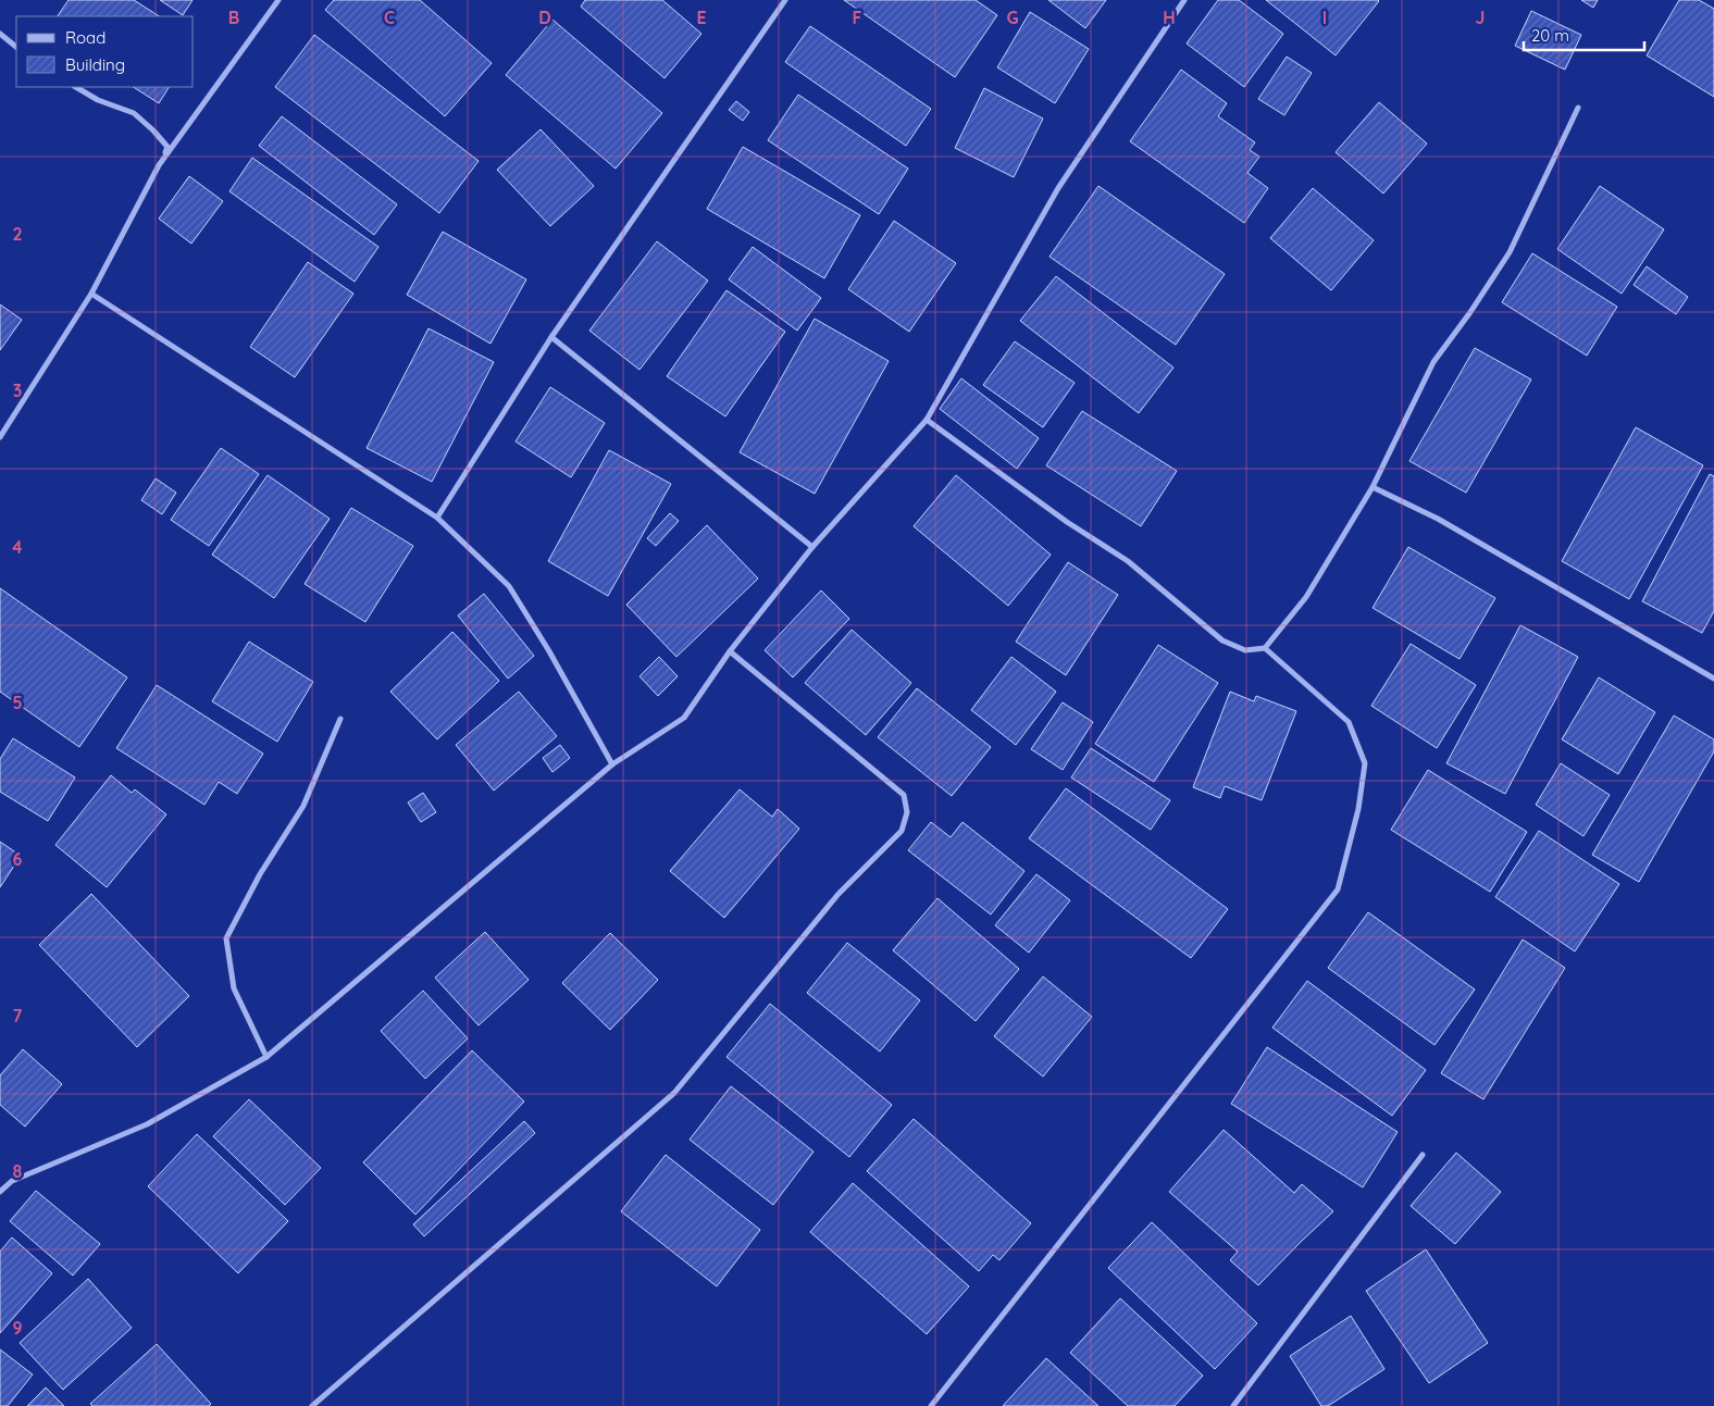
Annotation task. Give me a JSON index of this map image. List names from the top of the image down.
{
  "legend": ["Road", "Building"],
  "scale_bar": "20 m",
  "grid": {
    "columns": [
      "B",
      "C",
      "D",
      "E",
      "F",
      "G",
      "H",
      "I",
      "J"
    ],
    "rows": [
      "2",
      "3",
      "4",
      "5",
      "6",
      "7",
      "8",
      "9"
    ]
  }
}
